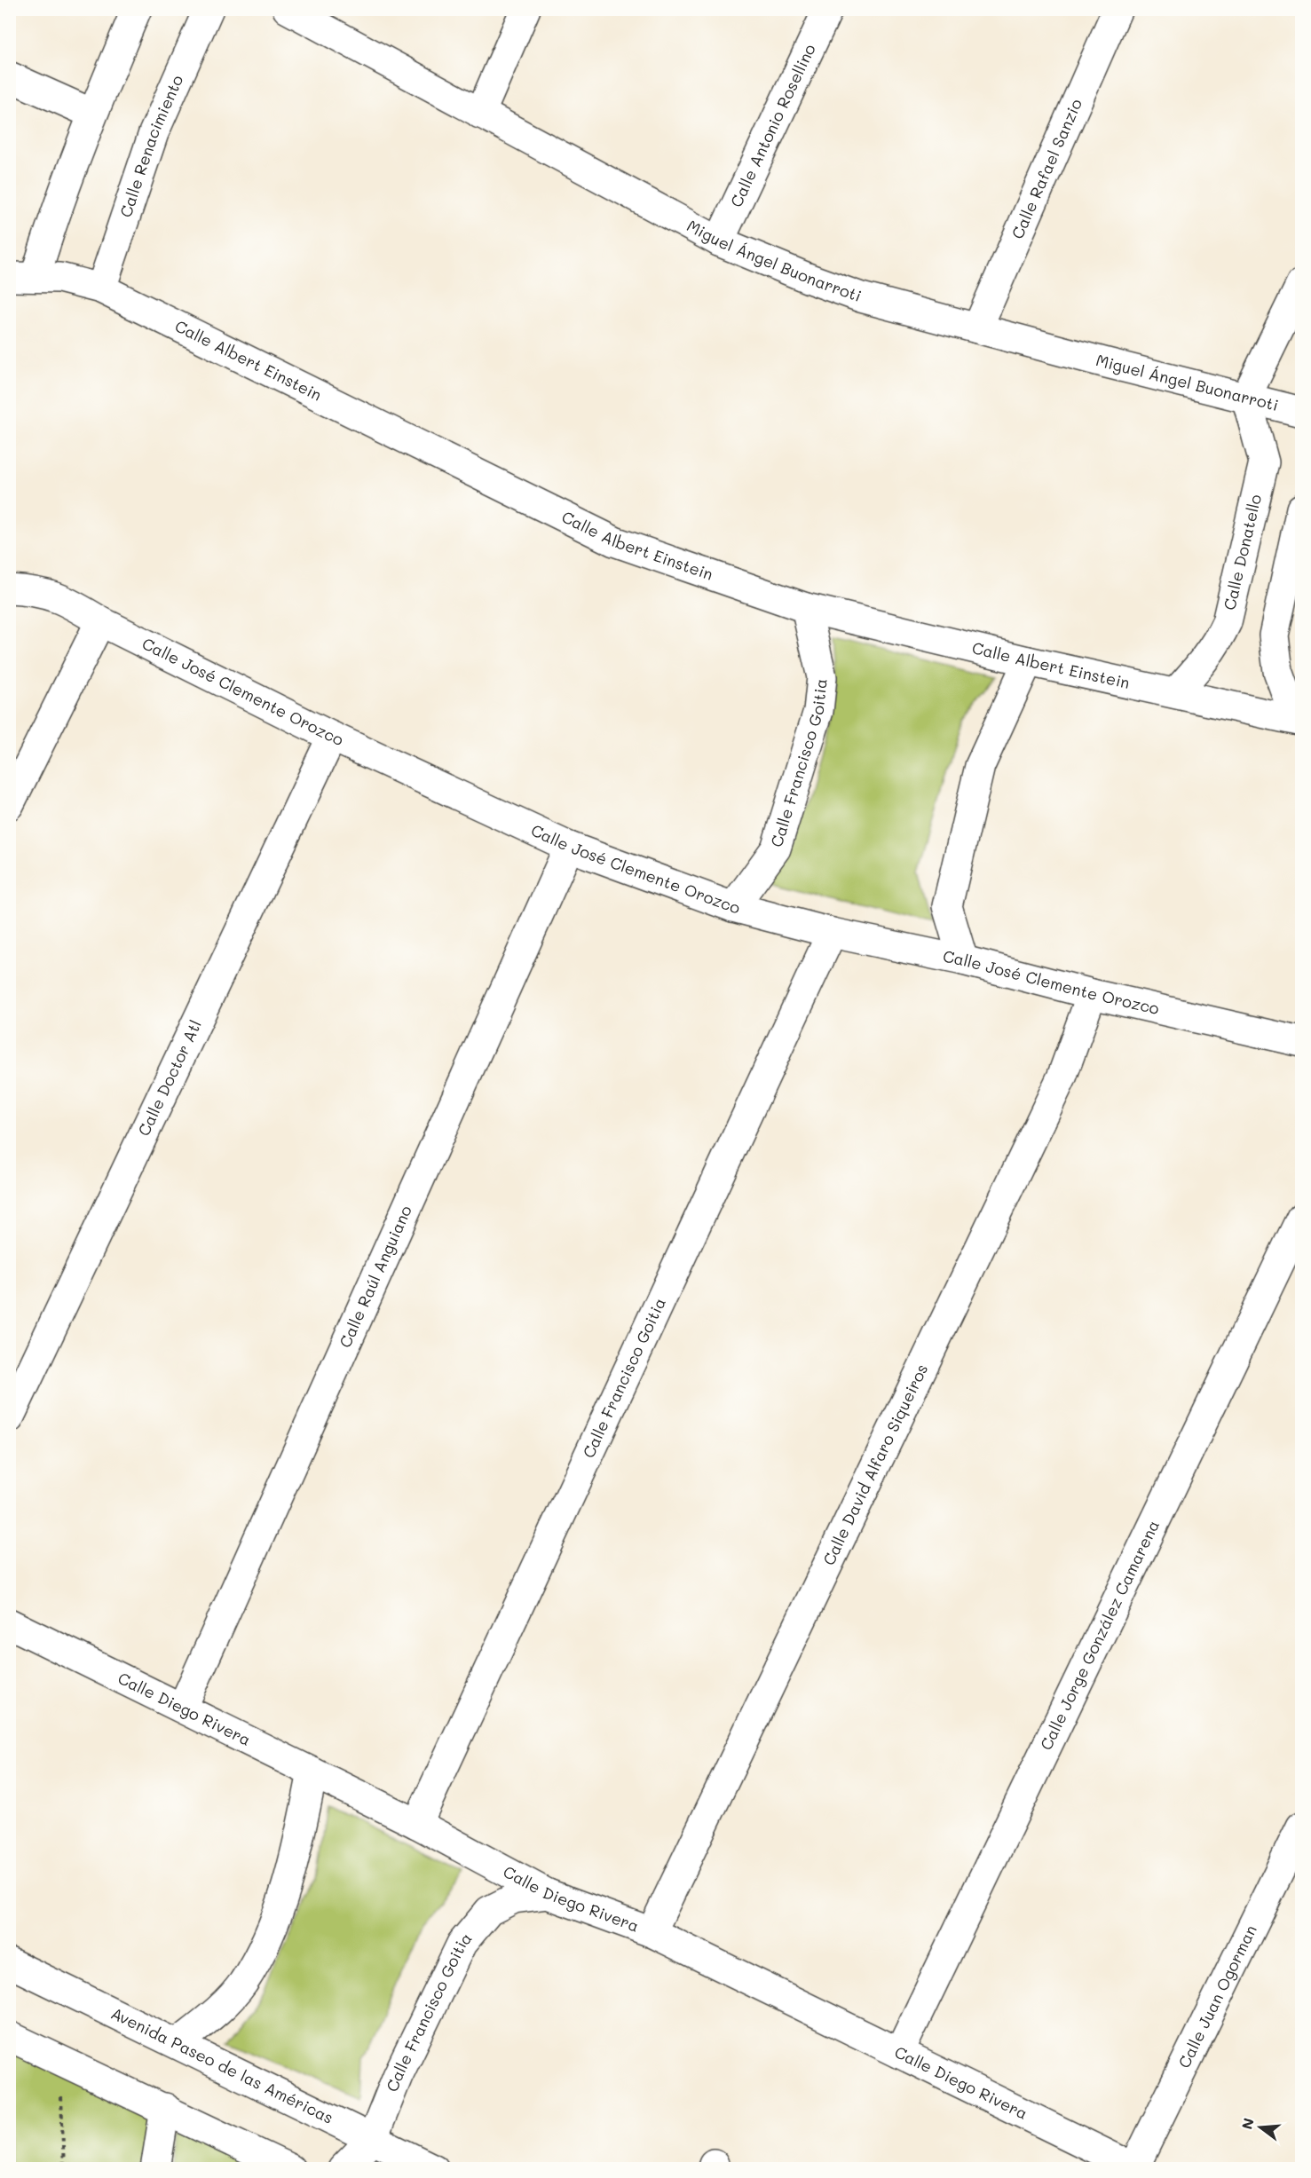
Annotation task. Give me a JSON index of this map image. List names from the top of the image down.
{
  "streets": {
    "street": [
      "Calle Antonio Rosellino",
      "Calle Renacimiento",
      "Calle Rafael Sanzio",
      "Miguel Ángel Buonarroti",
      "Calle Albert Einstein",
      "Calle Donatello",
      "Calle José Clemente Orozco",
      "Calle Francisco Goitia",
      "Calle Doctor Atl",
      "Calle Raúl Anguiano",
      "Calle David Alfaro Siqueiros",
      "Calle Jorge González Camarena",
      "Calle Diego Rivera",
      "Calle Juan Ogorman",
      "Avenida Paseo de las Américas"
    ]
  },
  "crossings": [
    ["Calle Antonio Rosellino", "Miguel Ángel Buonarroti"],
    ["Calle Renacimiento", "Calle Albert Einstein"],
    ["Calle Rafael Sanzio", "Miguel Ángel Buonarroti"],
    ["Miguel Ángel Buonarroti", "Calle Donatello"],
    ["Calle Albert Einstein", "Calle Donatello"],
    ["Calle Albert Einstein", "Calle Francisco Goitia"],
    ["Calle José Clemente Orozco", "Calle Francisco Goitia"],
    ["Calle José Clemente Orozco", "Calle Doctor Atl"],
    ["Calle José Clemente Orozco", "Calle Raúl Anguiano"],
    ["Calle José Clemente Orozco", "Calle David Alfaro Siqueiros"],
    ["Calle Francisco Goitia", "Calle Diego Rivera"],
    ["Calle Francisco Goitia", "Avenida Paseo de las Américas"],
    ["Calle Raúl Anguiano", "Calle Diego Rivera"],
    ["Calle David Alfaro Siqueiros", "Calle Diego Rivera"],
    ["Calle Jorge González Camarena", "Calle Diego Rivera"],
    ["Calle Diego Rivera", "Calle Juan Ogorman"]
  ],
  "north": "left"
}
